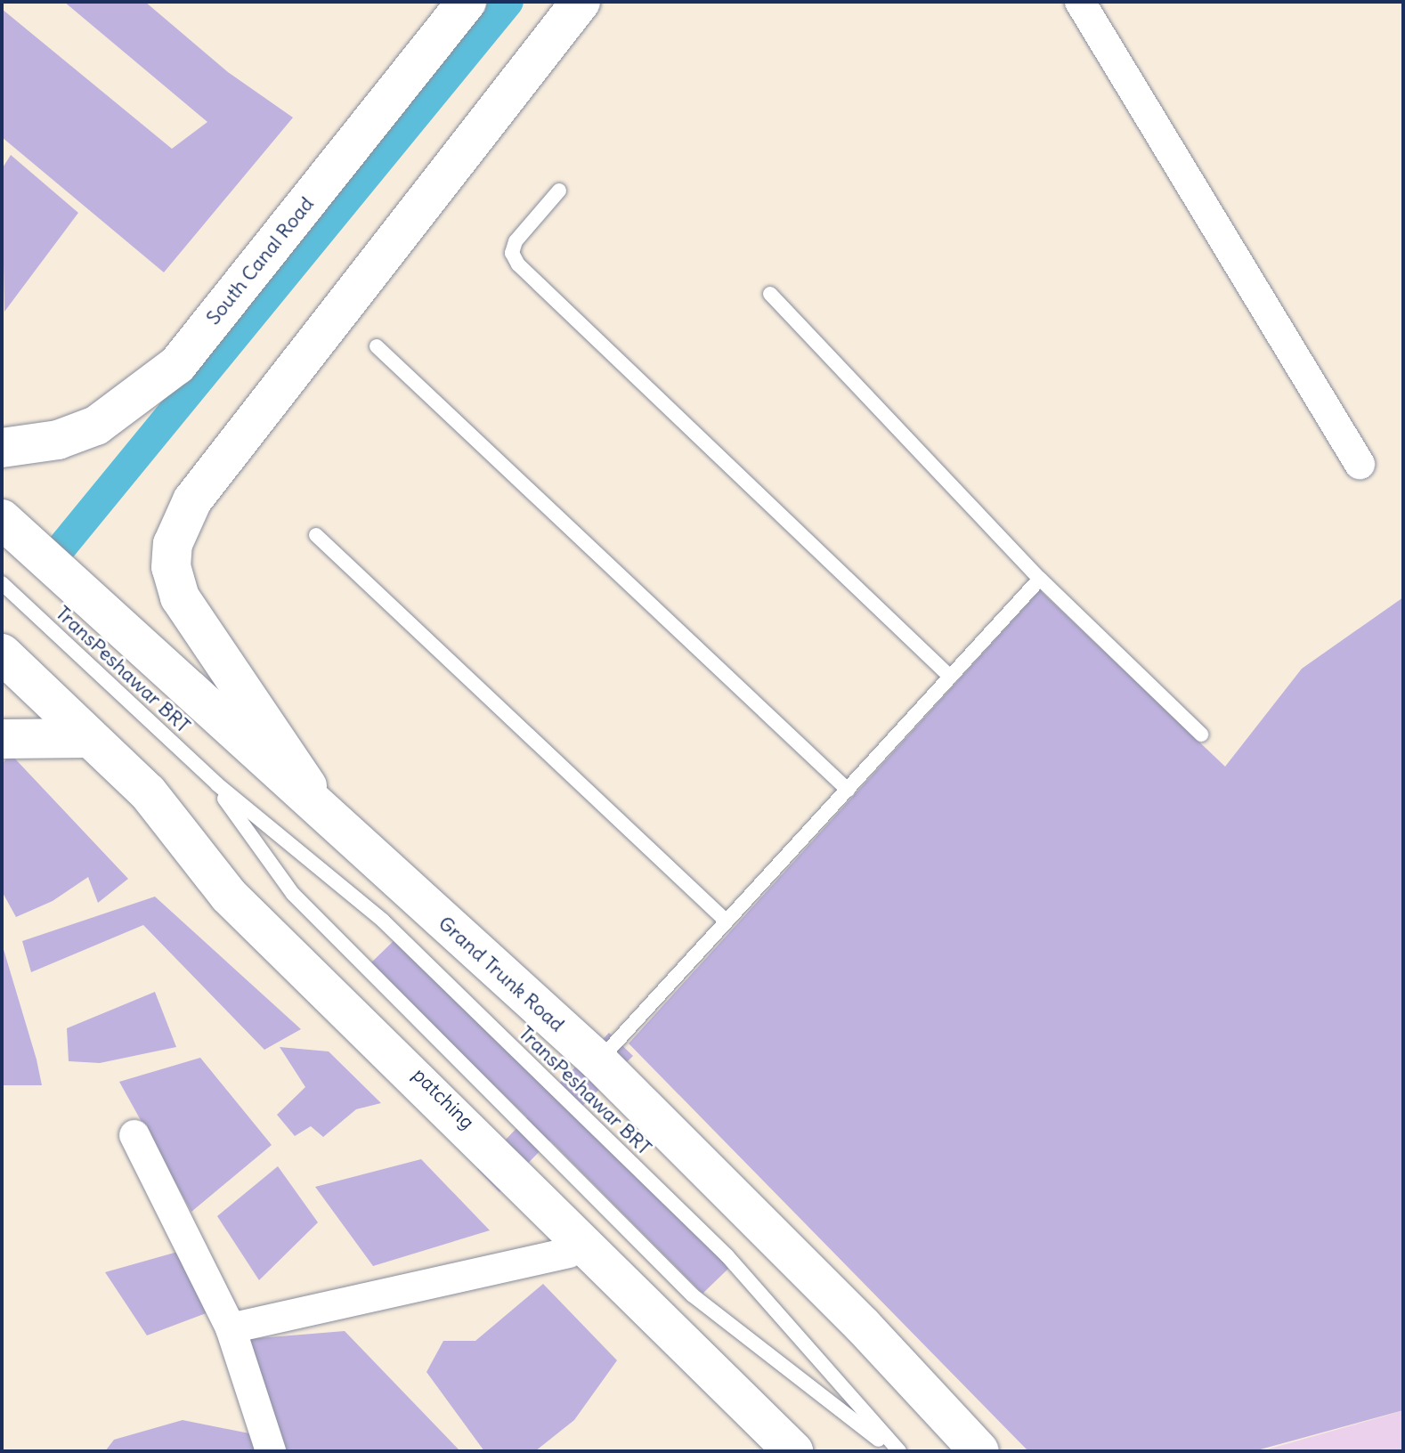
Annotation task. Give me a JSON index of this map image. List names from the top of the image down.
{
  "streets": {
    "main road": ["South Canal Road", "Grand Trunk Road"],
    "lane": ["TransPeshawar BRT", "patching"]
  }
}
